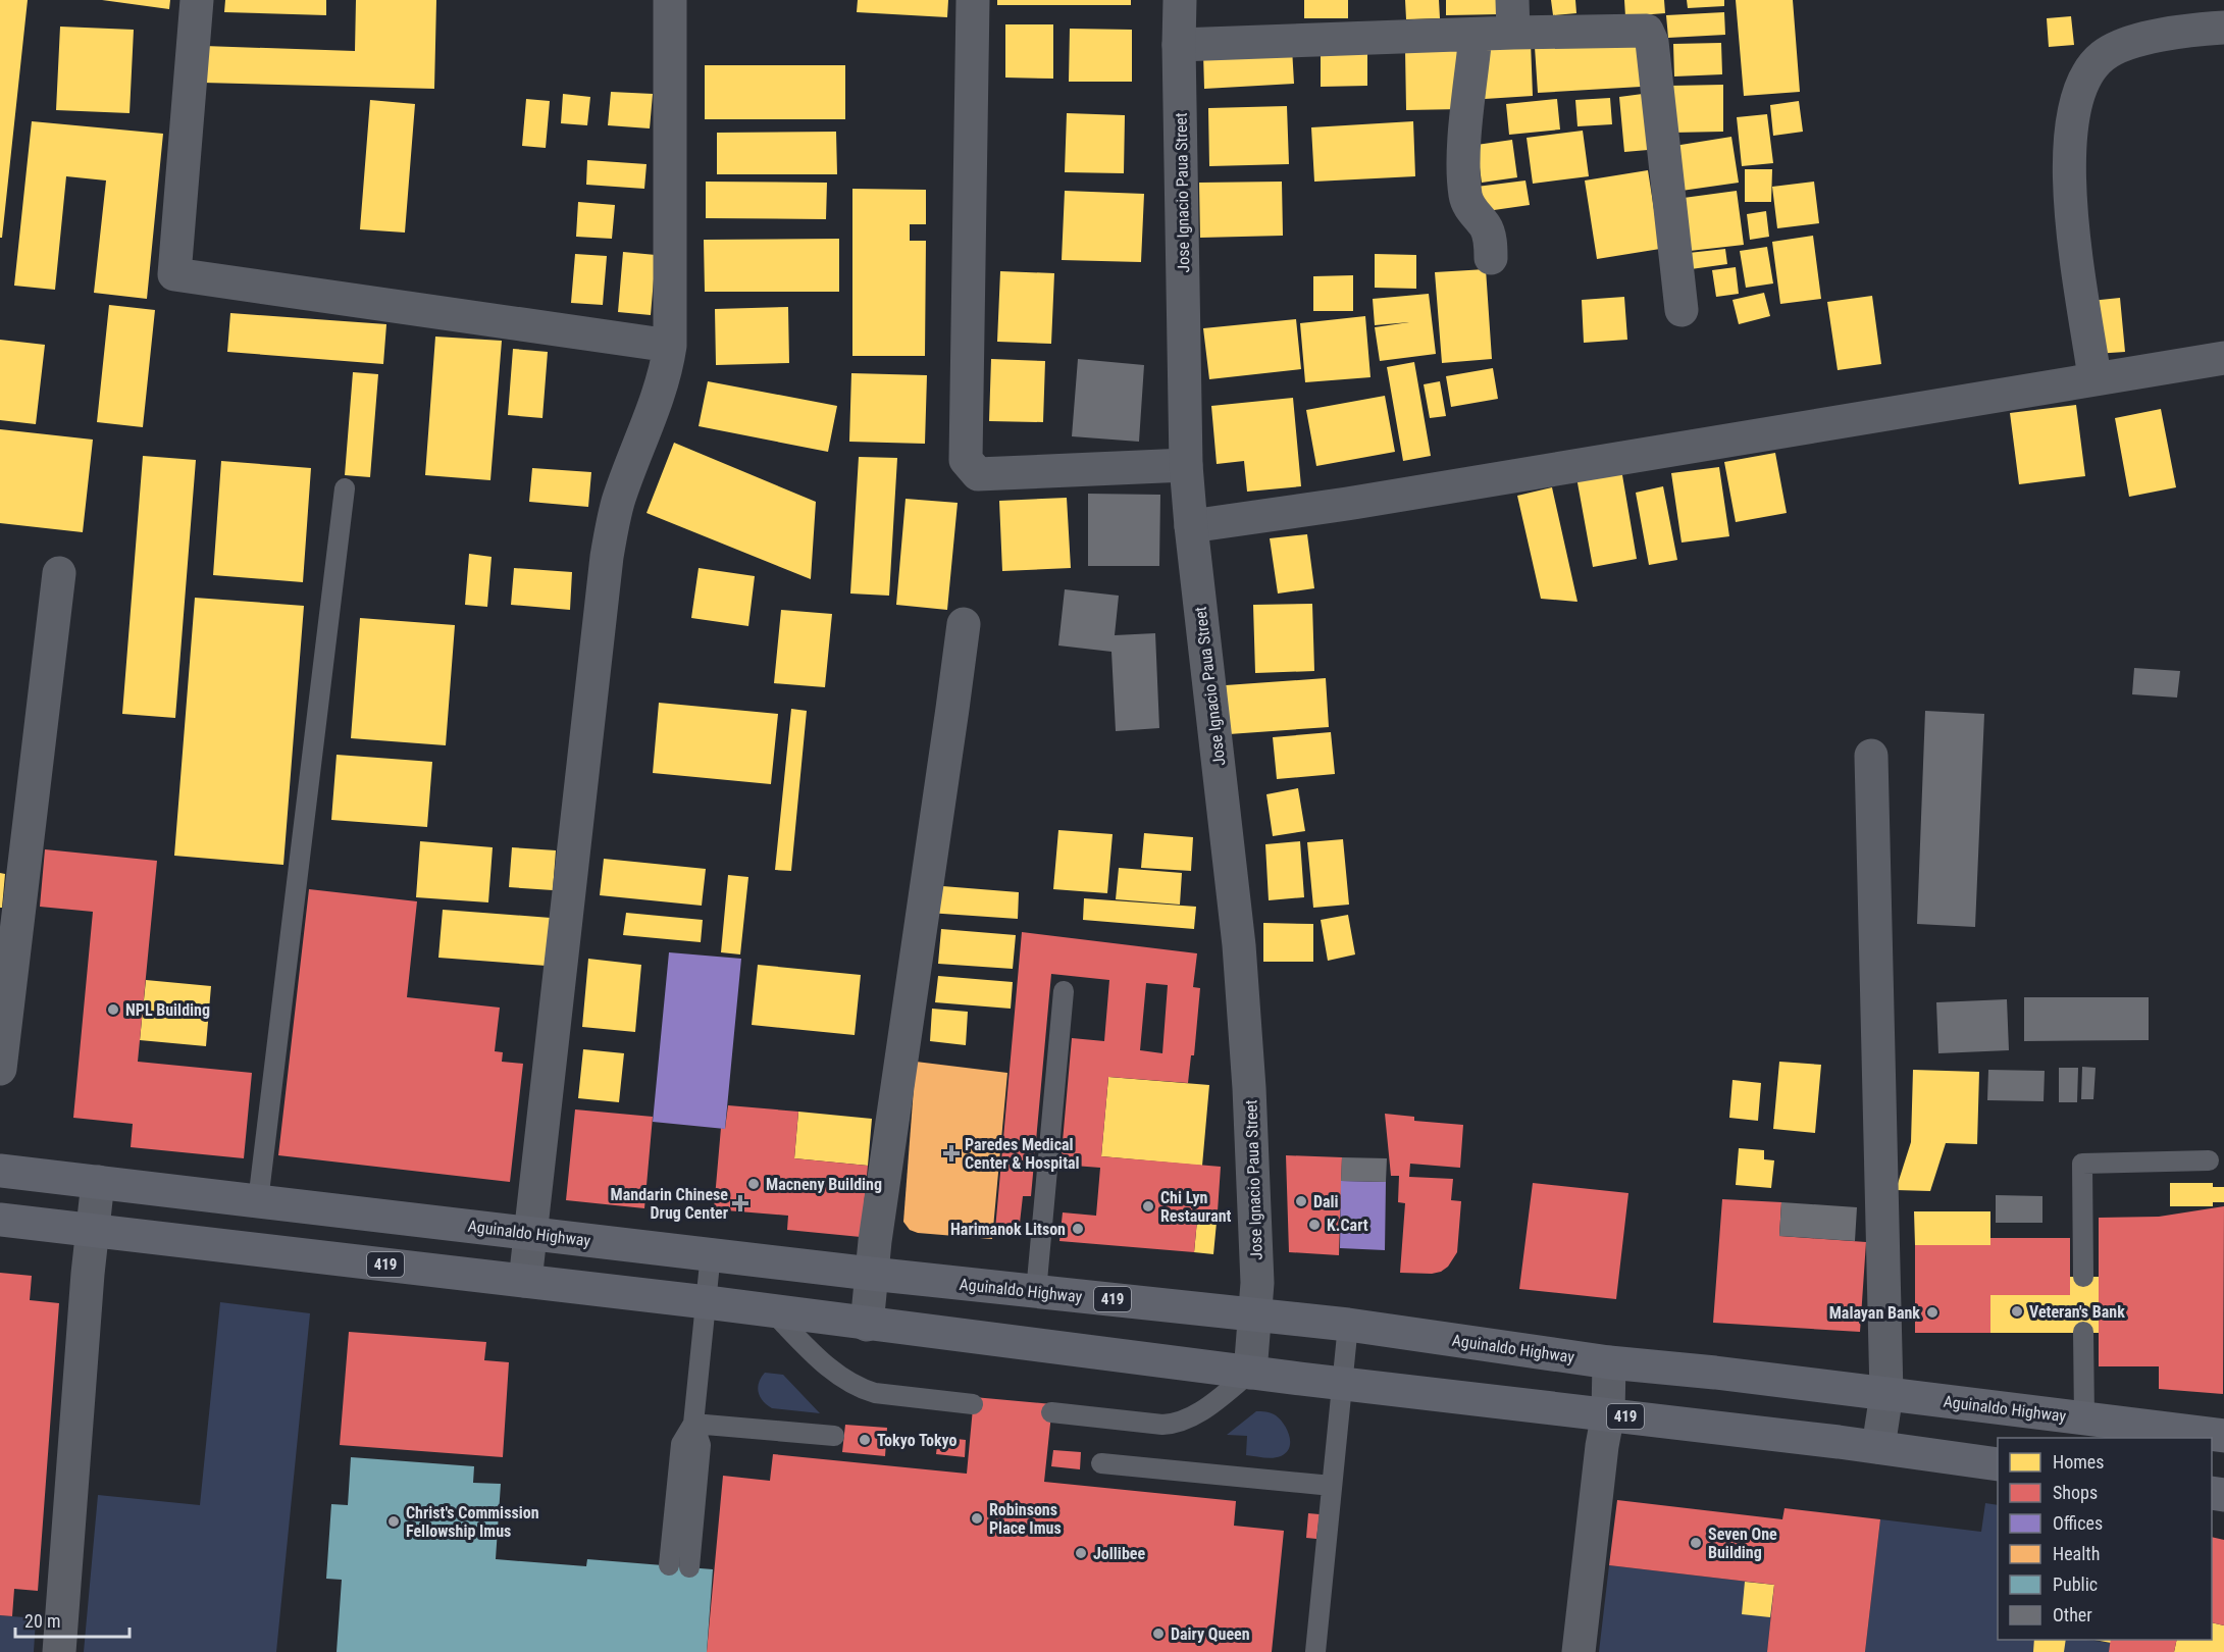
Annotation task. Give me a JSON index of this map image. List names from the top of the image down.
{
  "streets": {
    "highway": ["Aguinaldo Highway", "419"],
    "street": ["Jose Ignacio Paua Street"]
  },
  "crossings": [
    ["Jose Ignacio Paua Street", "Aguinaldo Highway"],
    ["Jose Ignacio Paua Street", "419"]
  ],
  "places": {
    "other": [
      "NPL Building",
      "Macneny Building",
      "Dali",
      "Chi Lyn Restaurant",
      "K.Cart",
      "Harimanok Litson",
      "Veteran's Bank",
      "Malayan Bank",
      "Tokyo Tokyo",
      "Robinsons Place Imus",
      "Christ's Commission Fellowship Imus",
      "Seven One Building",
      "Jollibee",
      "Dairy Queen"
    ],
    "health": ["Paredes Medical Center & Hospital", "Mandarin Chinese Drug Center"]
  },
  "legend": [
    "Homes",
    "Shops",
    "Offices",
    "Health",
    "Public",
    "Other"
  ],
  "scale_bar": "20 m"
}
